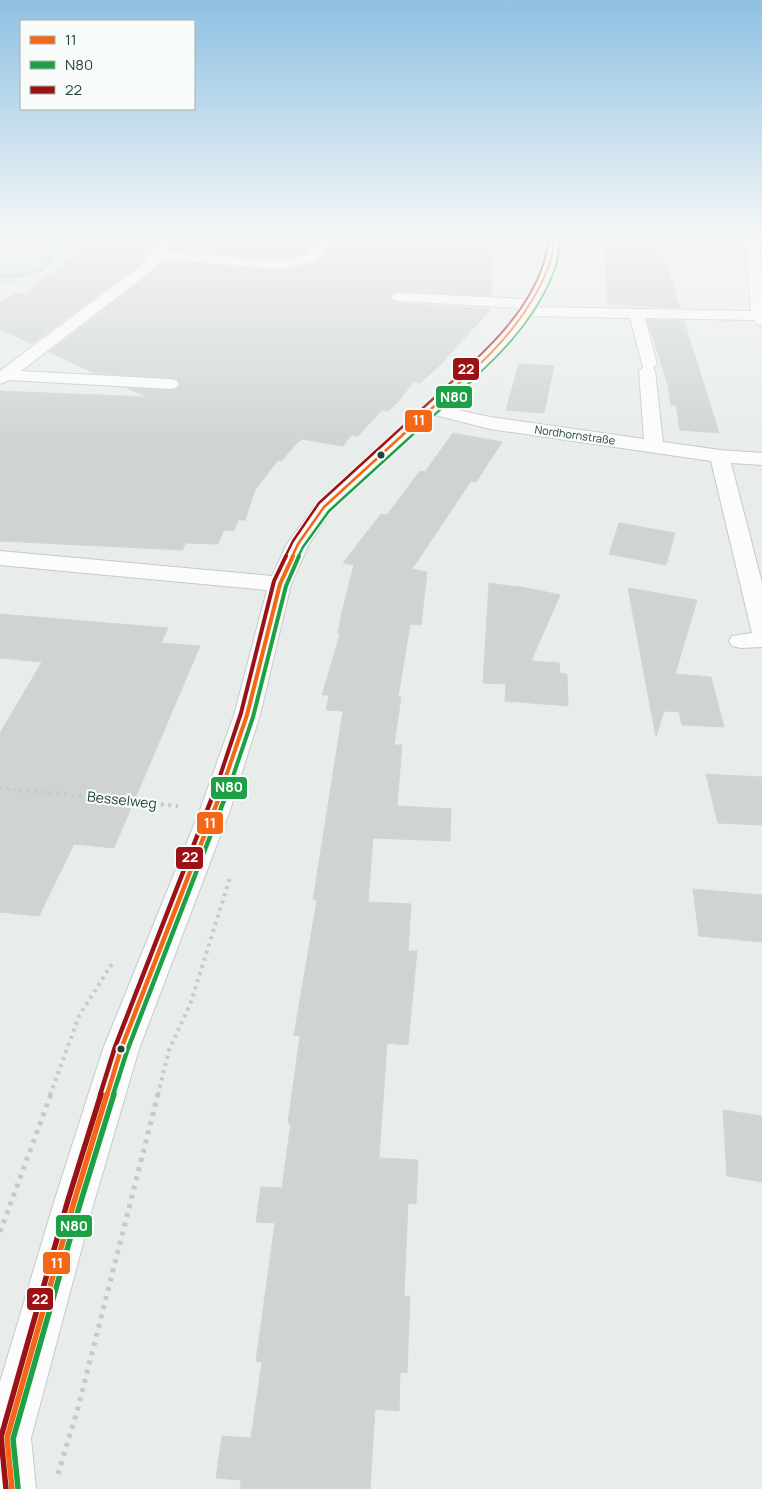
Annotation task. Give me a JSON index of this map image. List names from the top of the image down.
{
  "streets": {
    "street": ["Nordhornstraße"],
    "path": ["Besselweg"]
  },
  "lines": ["transit line 11", "transit line N80", "transit line 22"],
  "legend": ["11", "N80", "22"]
}
